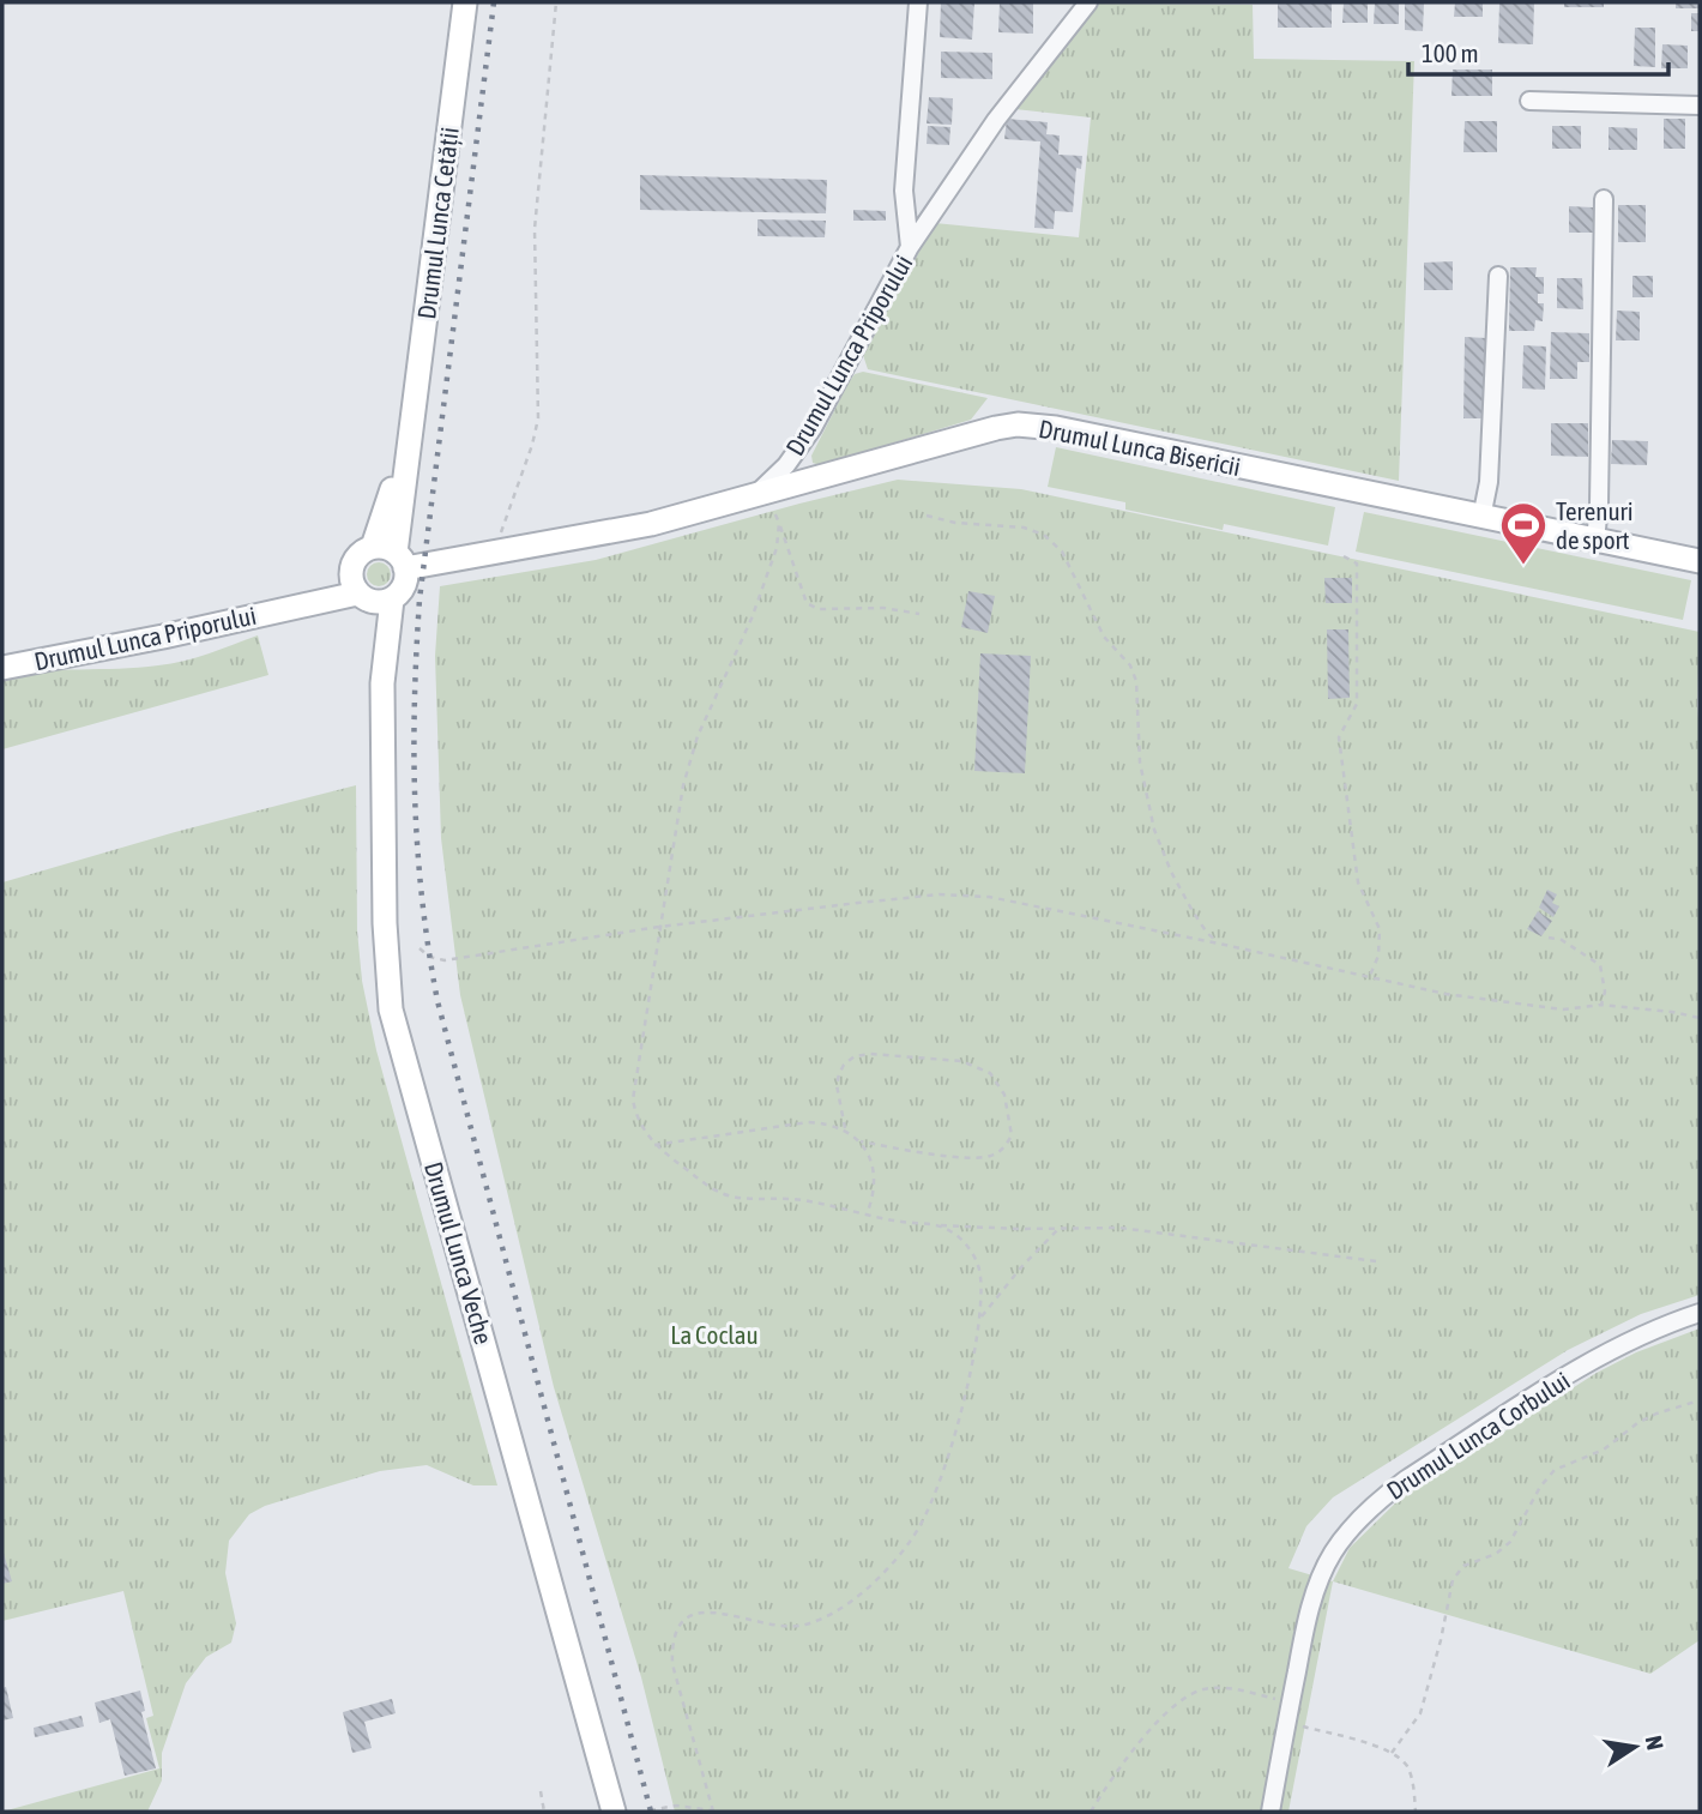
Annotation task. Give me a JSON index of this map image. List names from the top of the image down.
{
  "streets": {
    "street": [
      "Drumul Lunca Cetății",
      "Drumul Lunca Priporului",
      "Drumul Lunca Bisericii",
      "Drumul Lunca Veche",
      "Drumul Lunca Corbului"
    ]
  },
  "crossings": [
    ["Drumul Lunca Cetății", "Drumul Lunca Priporului"],
    ["Drumul Lunca Cetății", "Drumul Lunca Veche"],
    ["Drumul Lunca Priporului", "Drumul Lunca Bisericii"],
    ["Drumul Lunca Priporului", "Drumul Lunca Veche"]
  ],
  "parks": ["La Coclau"],
  "places": {
    "sports": ["Terenuri de sport"]
  },
  "scale_bar": "100 m",
  "north": "right"
}
